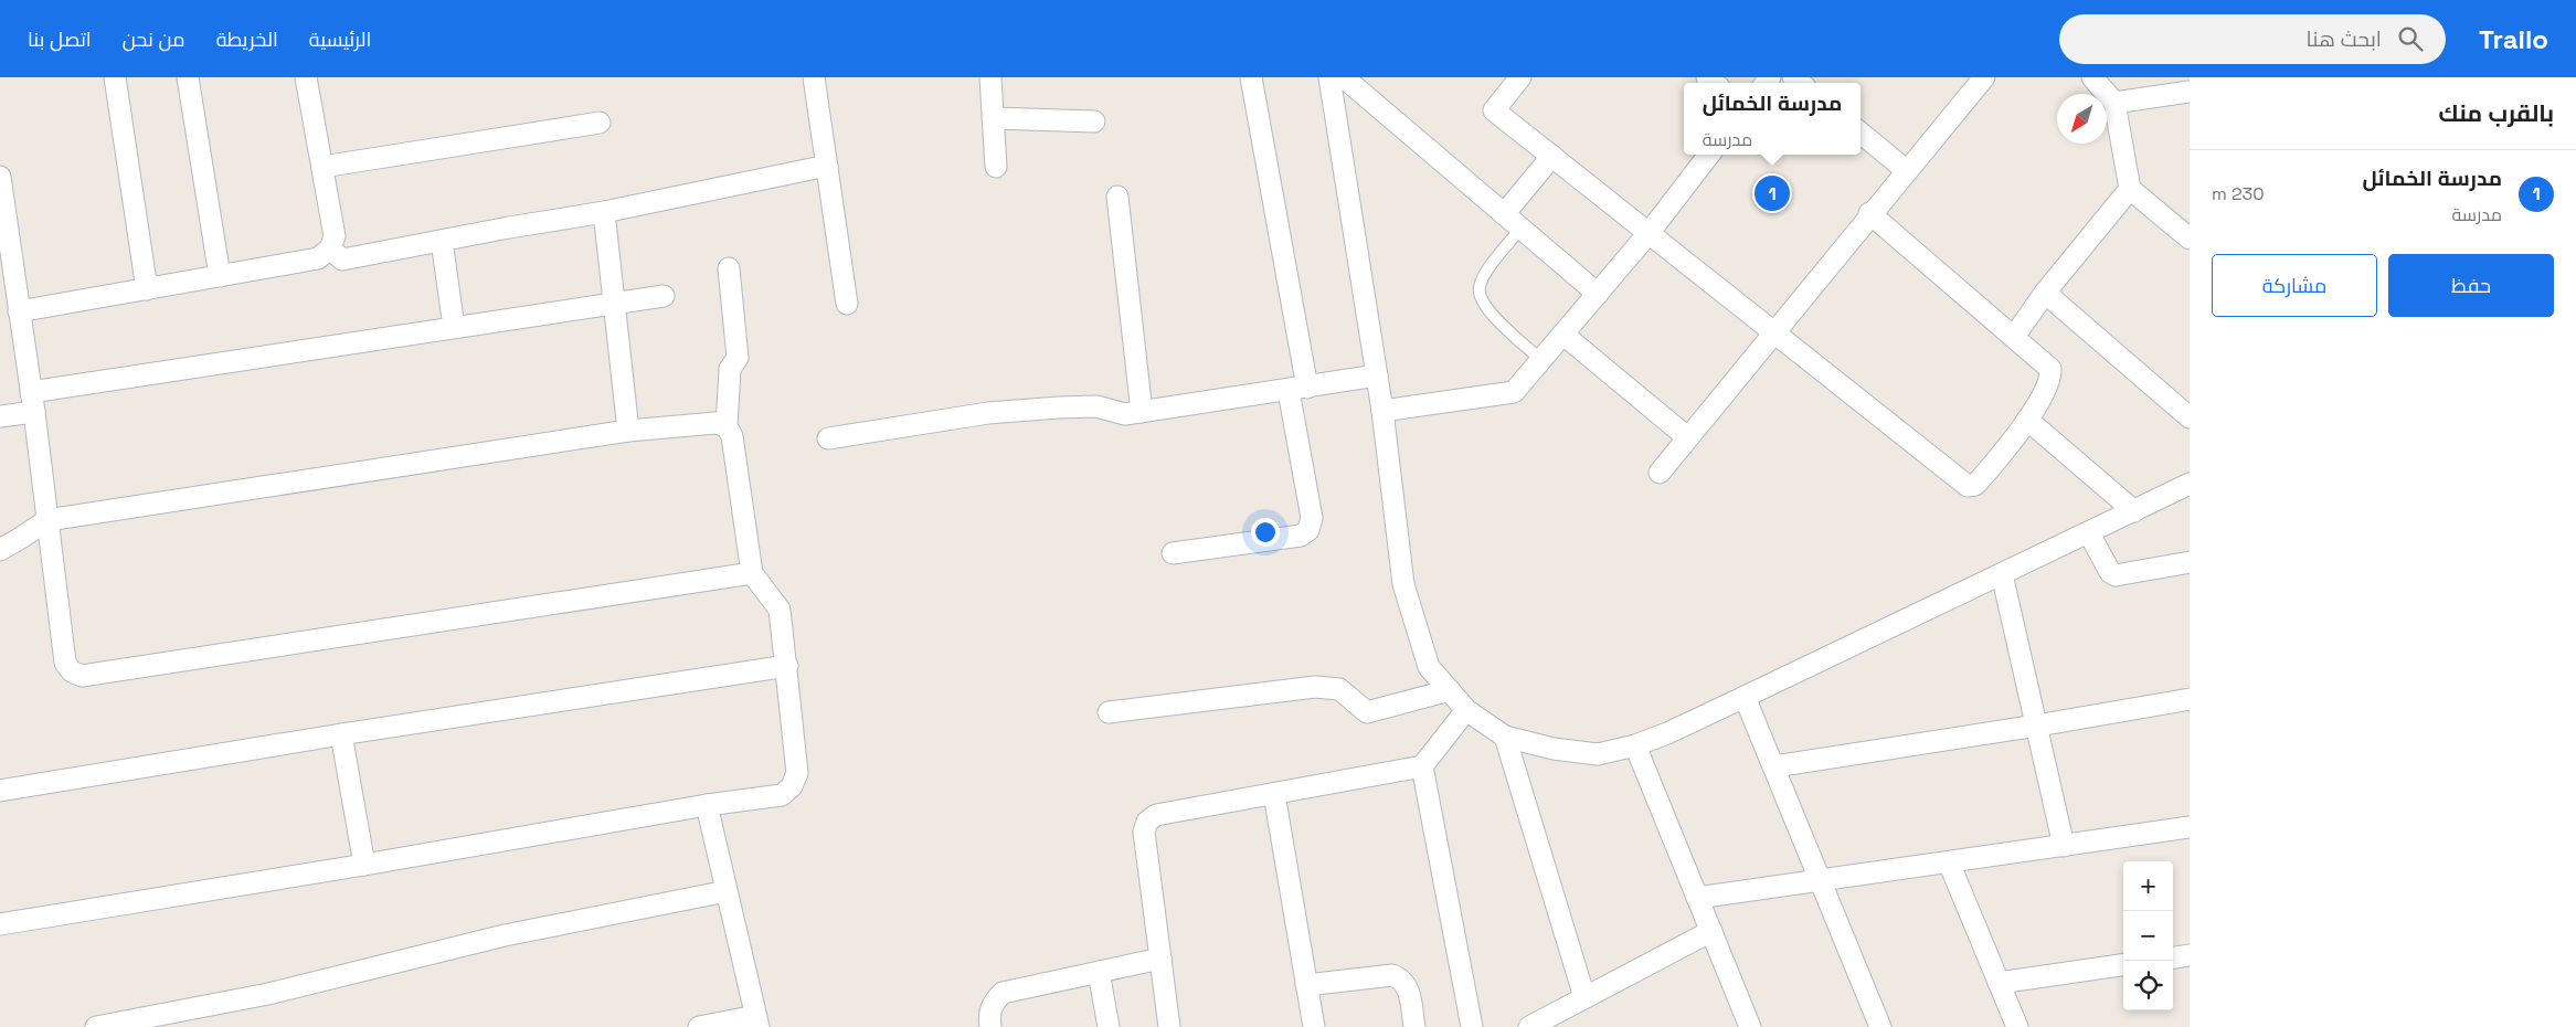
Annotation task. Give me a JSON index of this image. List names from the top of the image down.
{
  "north": "bottom left",
  "page": {
    "header": "Trailo",
    "search": "ابحث هنا",
    "nav": [
      "الرئيسية",
      "الخريطة",
      "من نحن",
      "اتصل بنا"
    ],
    "heading": "بالقرب منك",
    "popup": ["مدرسة الخمائل", "مدرسة"],
    "list": [
      {
        "mark": "1",
        "name": "مدرسة الخمائل",
        "note": "مدرسة",
        "value": "230 m"
      }
    ],
    "pins": "1",
    "buttons": ["حفظ", "مشاركة"],
    "map_buttons": ["+", "−"]
  }
}
